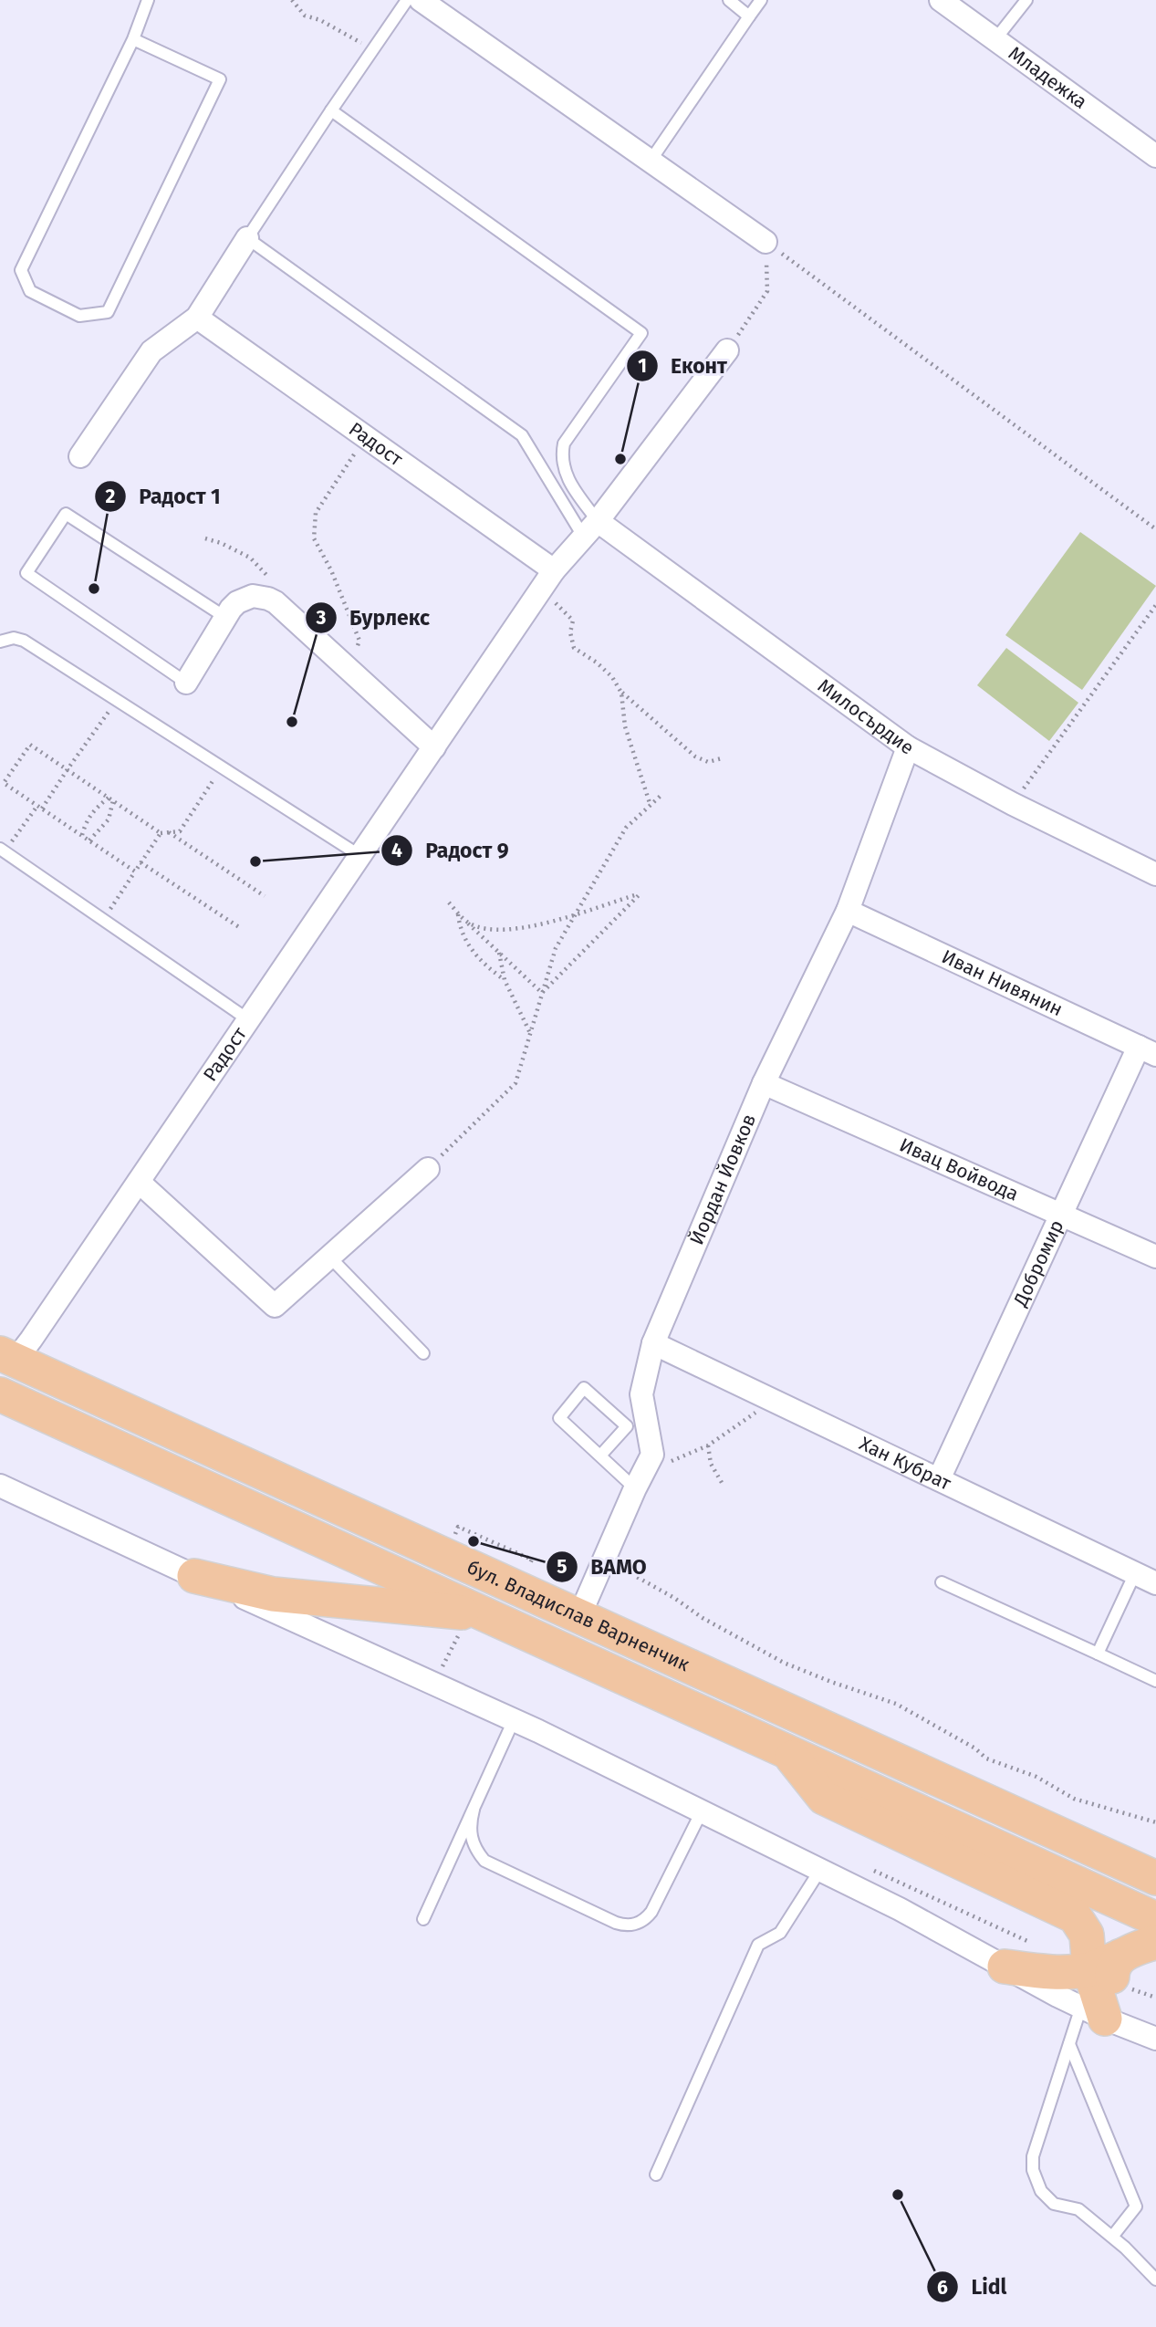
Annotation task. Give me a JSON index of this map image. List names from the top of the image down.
{
  "streets": {
    "main road": ["бул. Владислав Варненчик"],
    "street": [
      "Младежка",
      "Радост",
      "Милосърдие",
      "Иван Нивянин",
      "Ивац Войвода",
      "Йордан Йовков",
      "Добромир",
      "Хан Кубрат"
    ]
  },
  "crossings": [
    ["Радост", "Милосърдие"],
    ["Радост", "бул. Владислав Варненчик"],
    ["Милосърдие", "Йордан Йовков"],
    ["Иван Нивянин", "Йордан Йовков"],
    ["Иван Нивянин", "Добромир"],
    ["Ивац Войвода", "Йордан Йовков"],
    ["Ивац Войвода", "Добромир"],
    ["Йордан Йовков", "Хан Кубрат"],
    ["Йордан Йовков", "бул. Владислав Варненчик"],
    ["Добромир", "Хан Кубрат"]
  ],
  "places": [
    "Еконт",
    "Радост 1",
    "Бурлекс",
    "Радост 9",
    "ВАМО",
    "Lidl"
  ]
}
